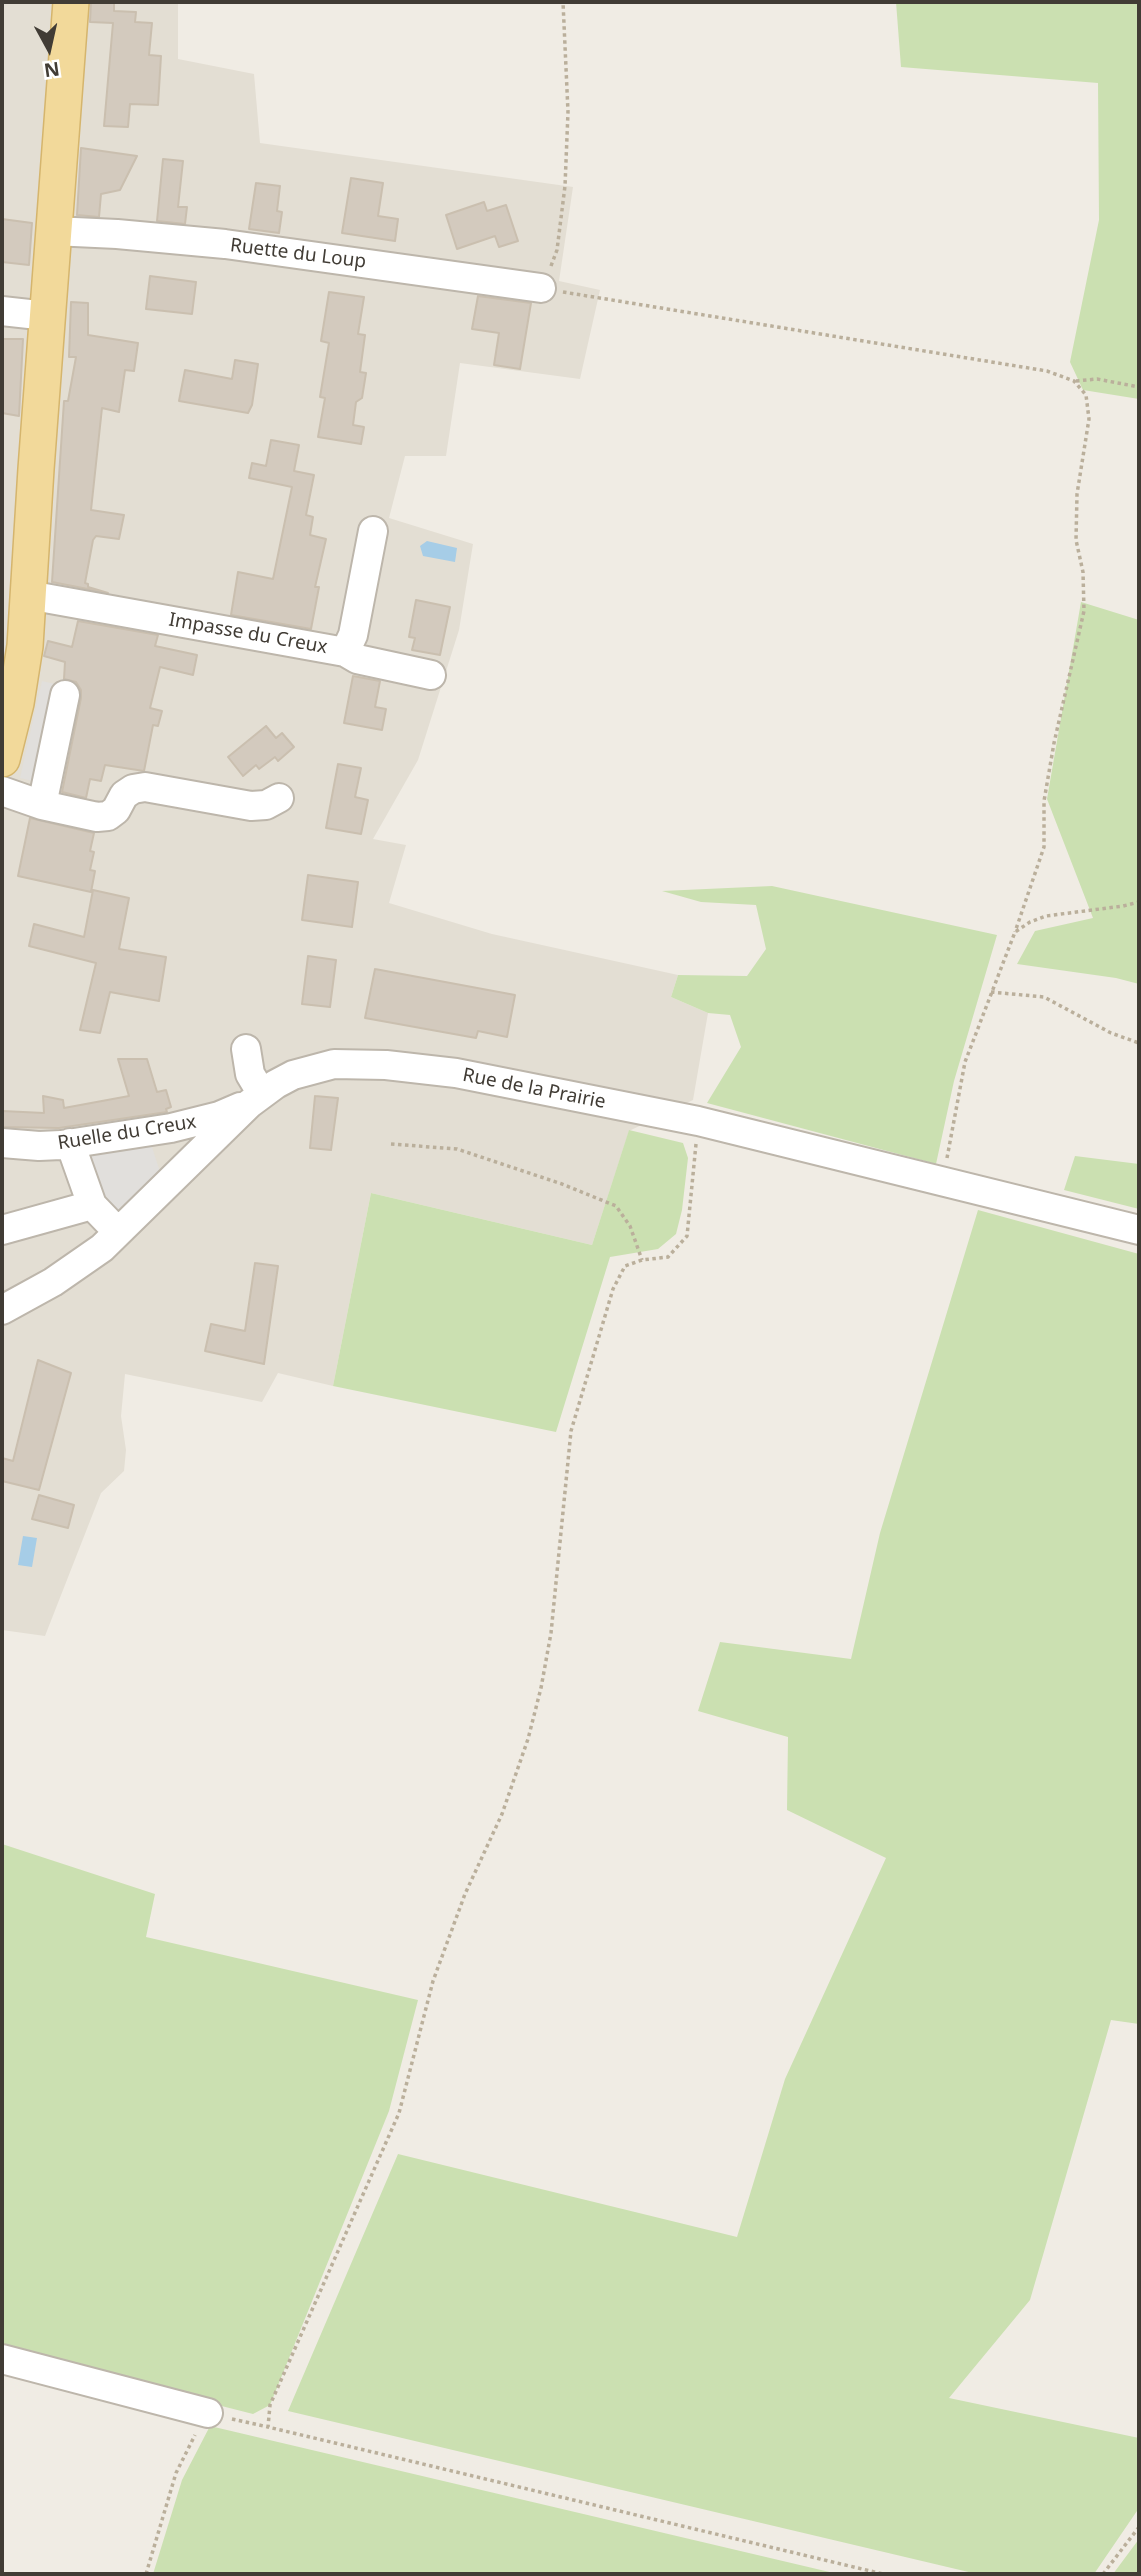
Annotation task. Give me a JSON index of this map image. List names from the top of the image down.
{
  "streets": {
    "street": [
      "Ruette du Loup",
      "Impasse du Creux",
      "Rue de la Prairie",
      "Ruelle du Creux"
    ]
  },
  "crossings": [
    ["Rue de la Prairie", "Ruelle du Creux"]
  ],
  "north": "bottom"
}
